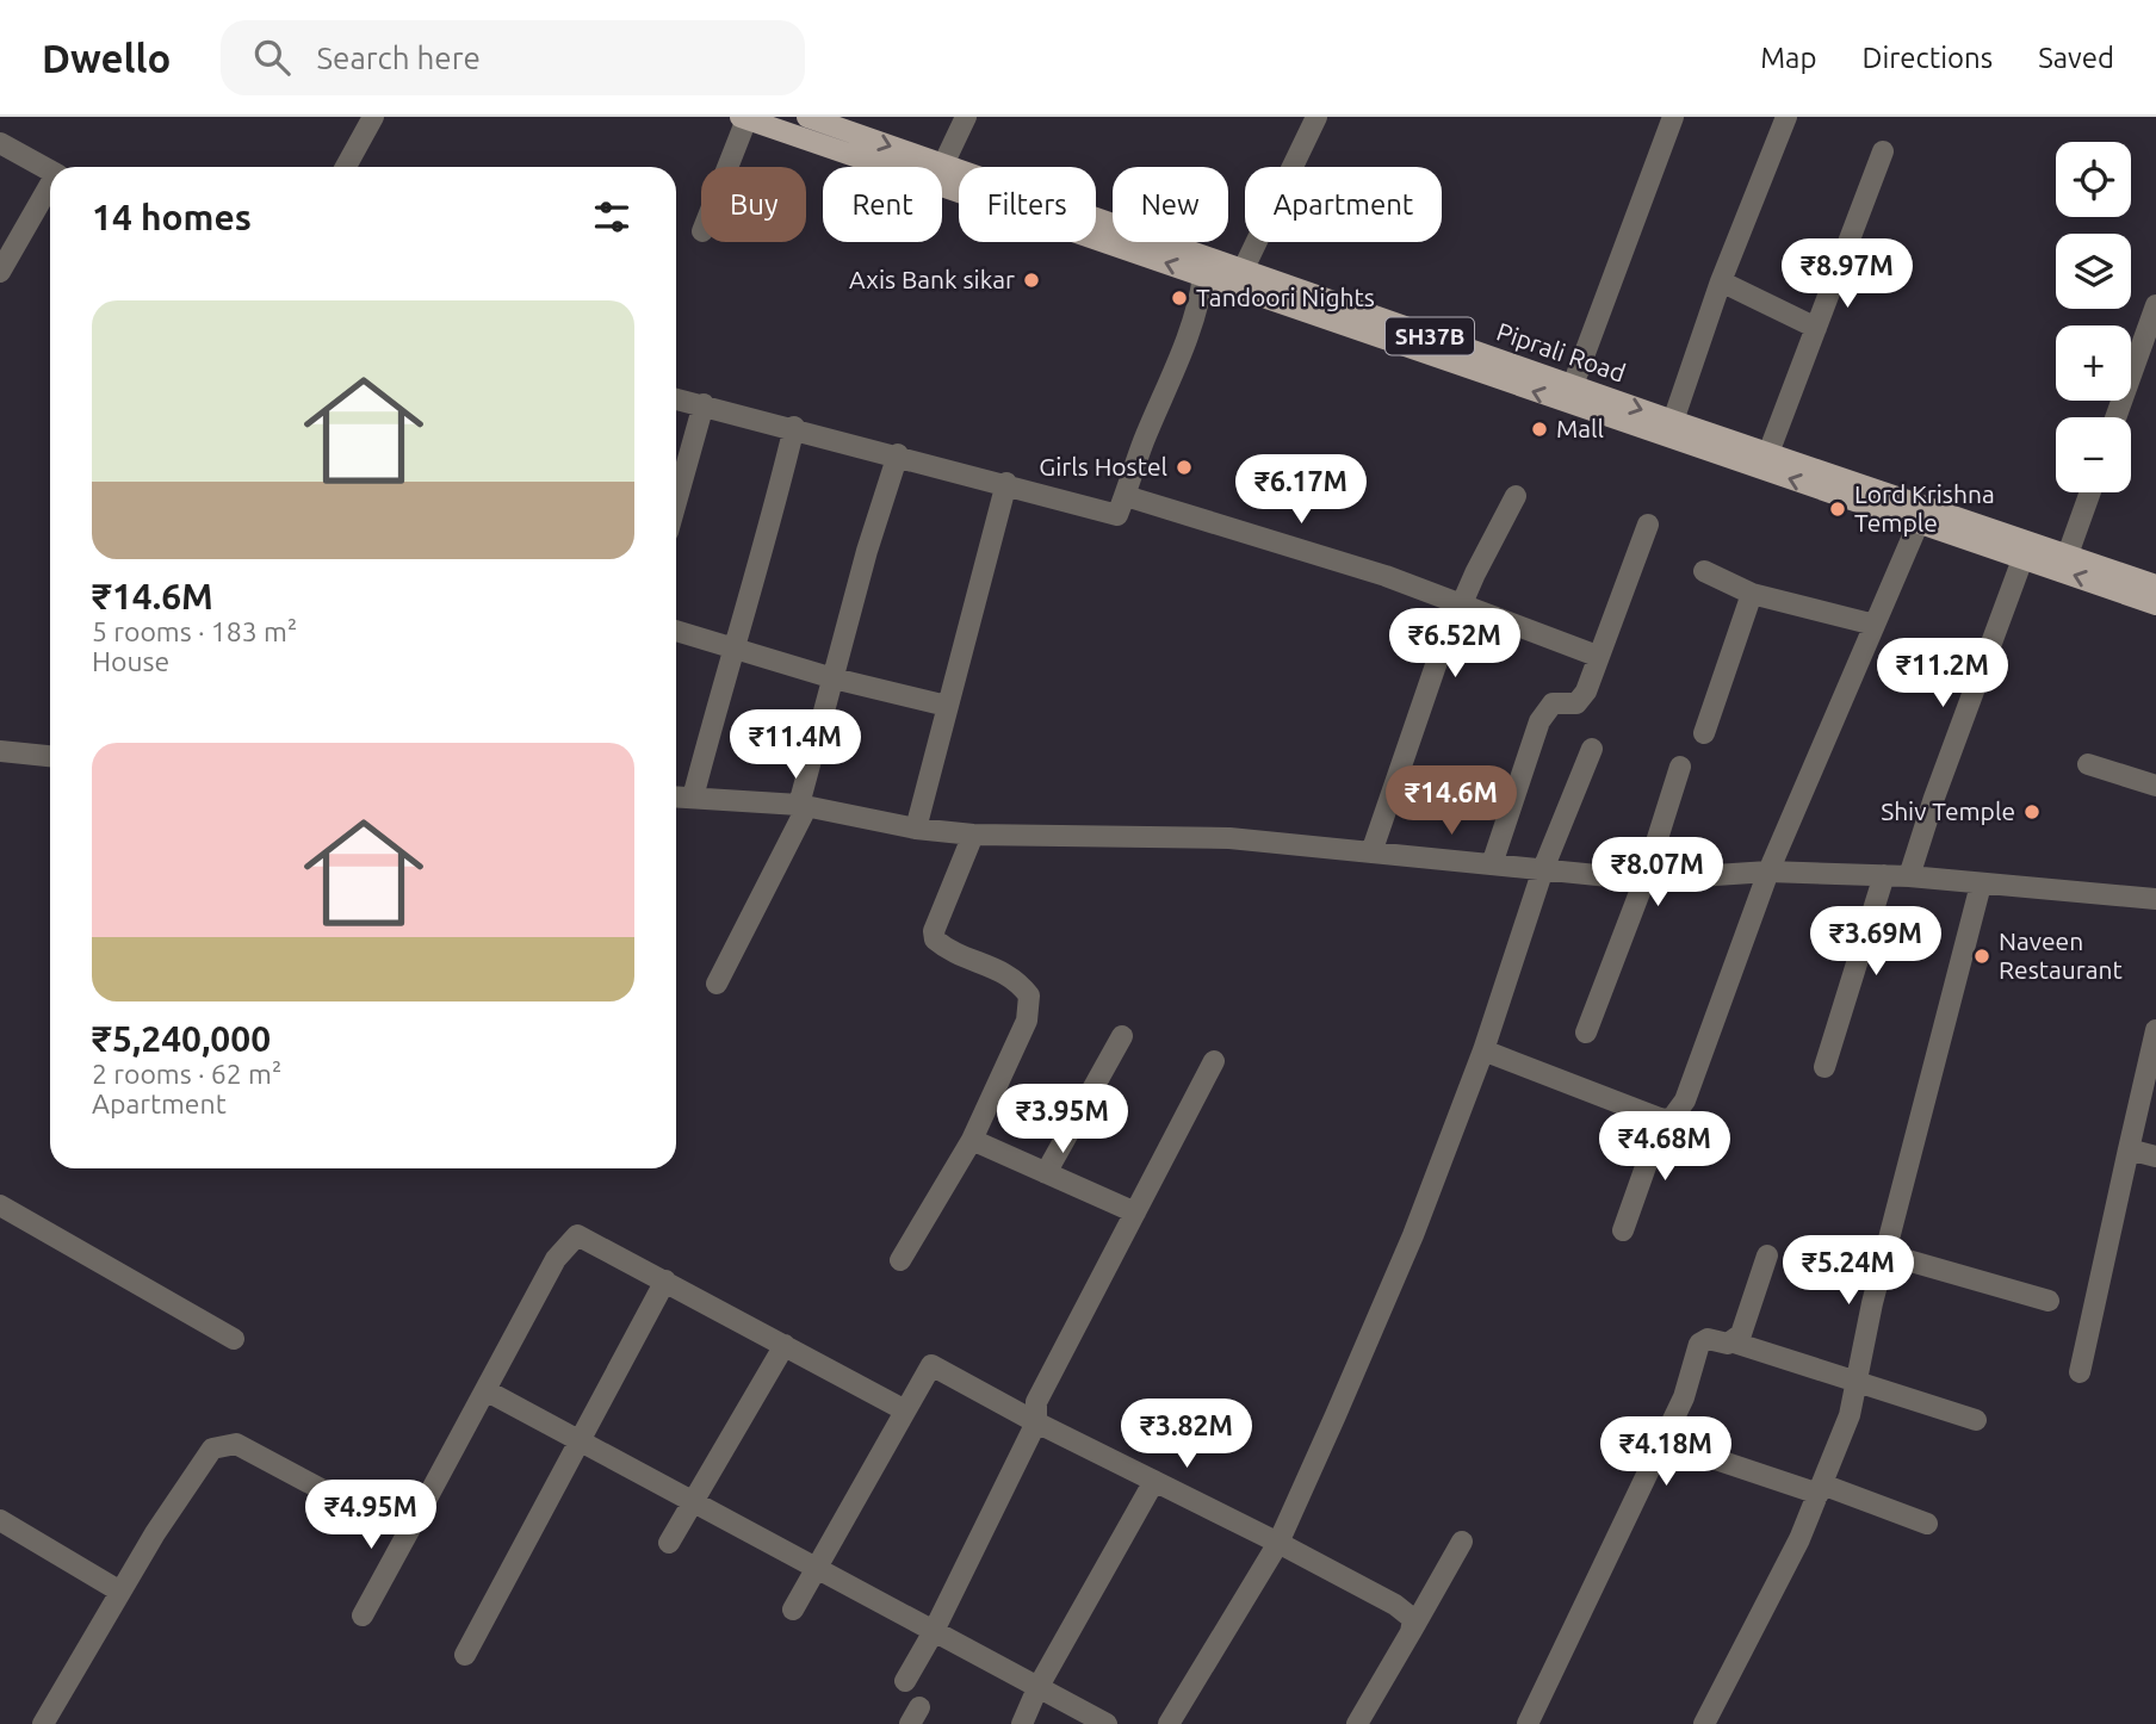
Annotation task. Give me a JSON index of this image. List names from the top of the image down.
{
  "streets": {
    "main road": ["SH37B", "Piprali Road"]
  },
  "places": [
    "Axis Bank sikar",
    "Tandoori Nights",
    "Mall",
    "Girls Hostel",
    "Lord Krishna Temple",
    "Shiv Temple",
    "Naveen Restaurant"
  ],
  "page": {
    "header": "Dwello",
    "search": "Search here",
    "nav": ["Map", "Directions", "Saved"],
    "map_buttons": ["+", "−"],
    "chip": [
      "Buy",
      "Rent",
      "Filters",
      "New",
      "Apartment"
    ],
    "heading": "14 homes",
    "price": [
      "₹8.97M",
      "₹6.17M",
      "₹6.52M",
      "₹11.2M",
      "₹11.4M",
      "₹14.6M",
      "₹8.07M",
      "₹3.69M",
      "₹3.95M",
      "₹4.68M",
      "₹5.24M",
      "₹3.82M",
      "₹4.18M",
      "₹4.95M"
    ],
    "list": [
      {
        "name": "₹14.6M",
        "note": "5 rooms · 183 m² · House"
      },
      {
        "name": "₹5,240,000",
        "note": "2 rooms · 62 m² · Apartment"
      }
    ]
  }
}
